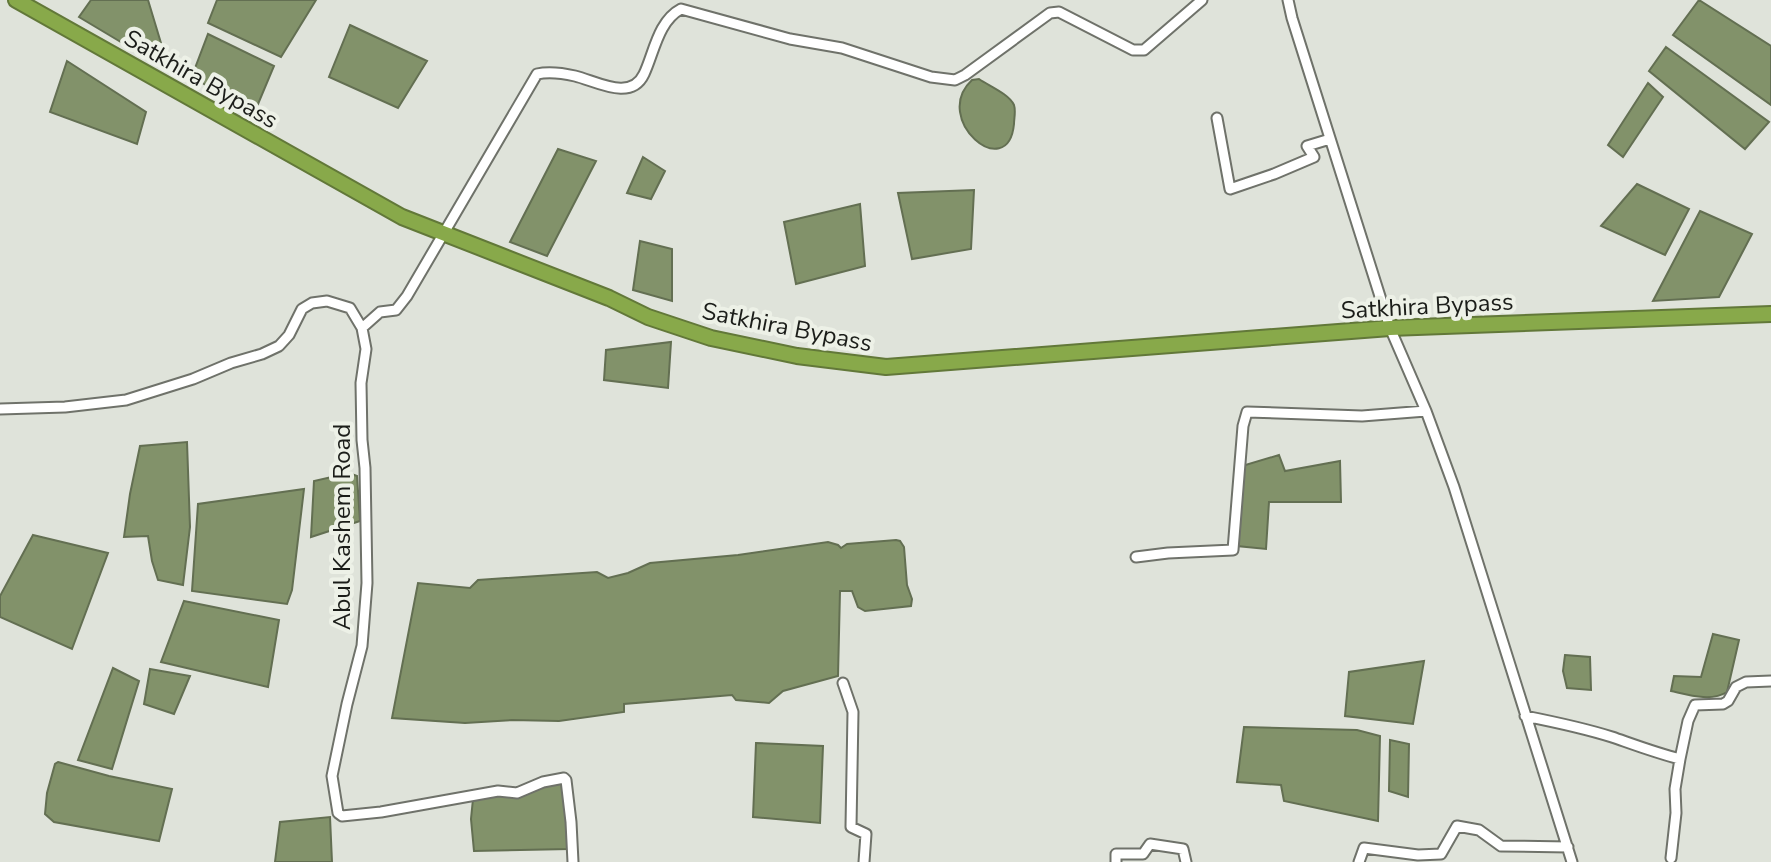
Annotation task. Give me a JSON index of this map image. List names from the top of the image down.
{
  "streets": {
    "highway": ["Satkhira Bypass"],
    "street": ["Abul Kashem Road"]
  }
}
